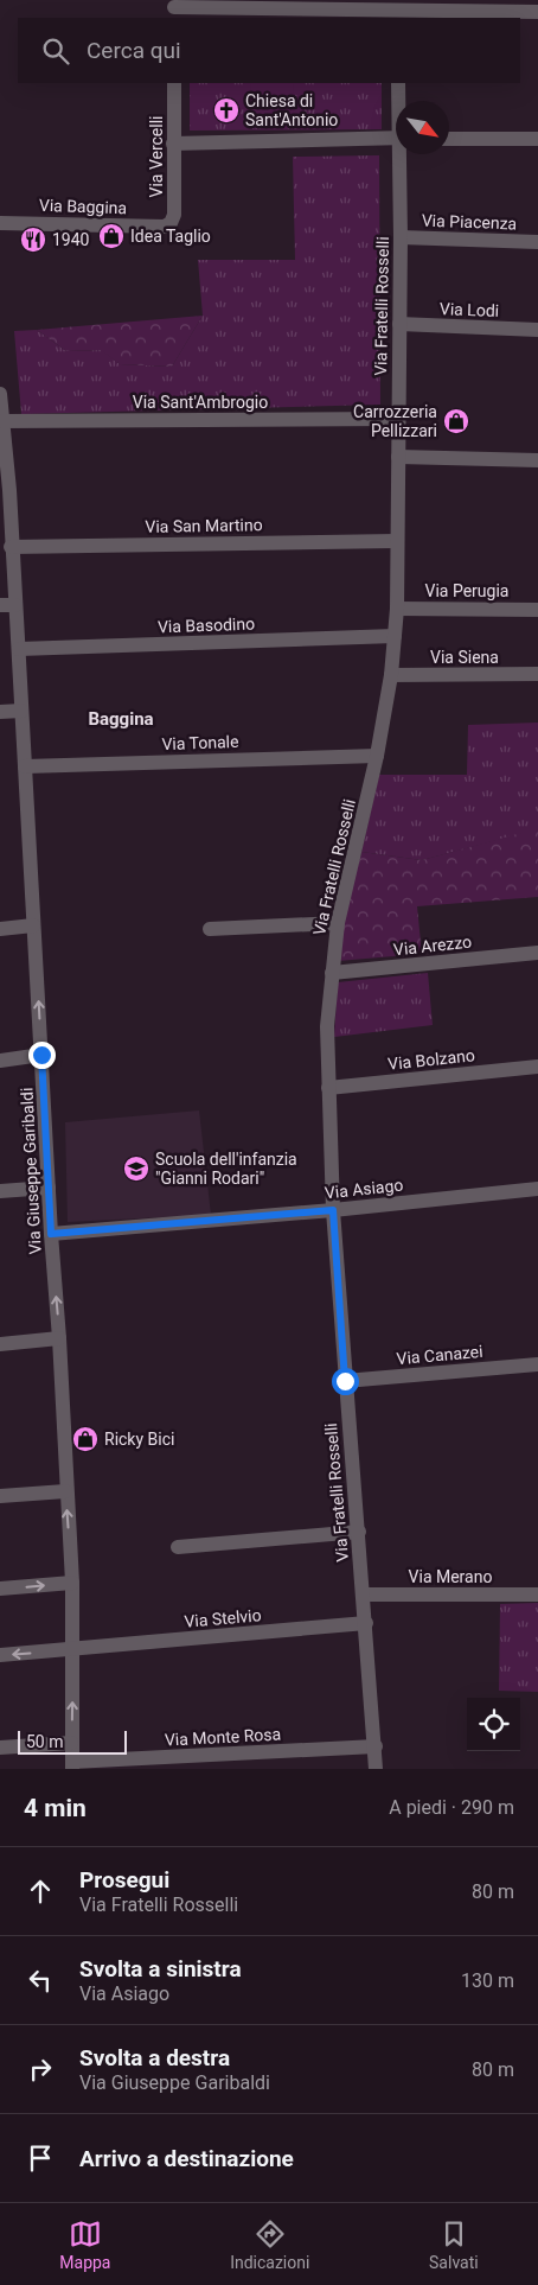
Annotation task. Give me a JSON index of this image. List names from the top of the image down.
{
  "streets": {
    "street": [
      "Via Vercelli",
      "Via Baggina",
      "Via Piacenza",
      "Via Fratelli Rosselli",
      "Via Lodi",
      "Via Sant'Ambrogio",
      "Via San Martino",
      "Via Perugia",
      "Via Basodino",
      "Via Siena",
      "Via Tonale",
      "Via Arezzo",
      "Via Bolzano",
      "Via Giuseppe Garibaldi",
      "Via Asiago",
      "Via Canazei",
      "Via Merano",
      "Via Stelvio",
      "Via Monte Rosa"
    ]
  },
  "crossings": [
    ["Via Vercelli", "Via Baggina"],
    ["Via Piacenza", "Via Fratelli Rosselli"],
    ["Via Fratelli Rosselli", "Via Lodi"],
    ["Via Fratelli Rosselli", "Via Sant'Ambrogio"],
    ["Via Fratelli Rosselli", "Via San Martino"],
    ["Via Fratelli Rosselli", "Via Perugia"],
    ["Via Fratelli Rosselli", "Via Basodino"],
    ["Via Fratelli Rosselli", "Via Siena"],
    ["Via Fratelli Rosselli", "Via Tonale"],
    ["Via Fratelli Rosselli", "Via Arezzo"],
    ["Via Fratelli Rosselli", "Via Bolzano"],
    ["Via Fratelli Rosselli", "Via Asiago"],
    ["Via Fratelli Rosselli", "Via Canazei"],
    ["Via Fratelli Rosselli", "Via Merano"],
    ["Via Fratelli Rosselli", "Via Stelvio"],
    ["Via Fratelli Rosselli", "Via Monte Rosa"],
    ["Via Sant'Ambrogio", "Via Giuseppe Garibaldi"],
    ["Via San Martino", "Via Giuseppe Garibaldi"],
    ["Via Basodino", "Via Giuseppe Garibaldi"],
    ["Via Tonale", "Via Giuseppe Garibaldi"],
    ["Via Giuseppe Garibaldi", "Via Asiago"],
    ["Via Giuseppe Garibaldi", "Via Stelvio"],
    ["Via Giuseppe Garibaldi", "Via Monte Rosa"]
  ],
  "districts": ["Baggina"],
  "places": {
    "church": ["Chiesa di Sant'Antonio"],
    "shop": ["Idea Taglio", "Carrozzeria Pellizzari", "Ricky Bici"],
    "restaurant": ["1940"],
    "school or university": ["Scuola dell'infanzia \"Gianni Rodari\""]
  },
  "scale_bar": "50 m",
  "north": "bottom right",
  "page": {
    "search": "Cerca qui",
    "scale": "50 m",
    "heading": ["4 min", "A piedi · 290 m"],
    "list": [
      ["Prosegui", "Via Fratelli Rosselli", "80 m"],
      ["Svolta a sinistra", "Via Asiago", "130 m"],
      ["Svolta a destra", "Via Giuseppe Garibaldi", "80 m"],
      "Arrivo a destinazione"
    ],
    "nav": ["Mappa", "Indicazioni", "Salvati"]
  }
}
